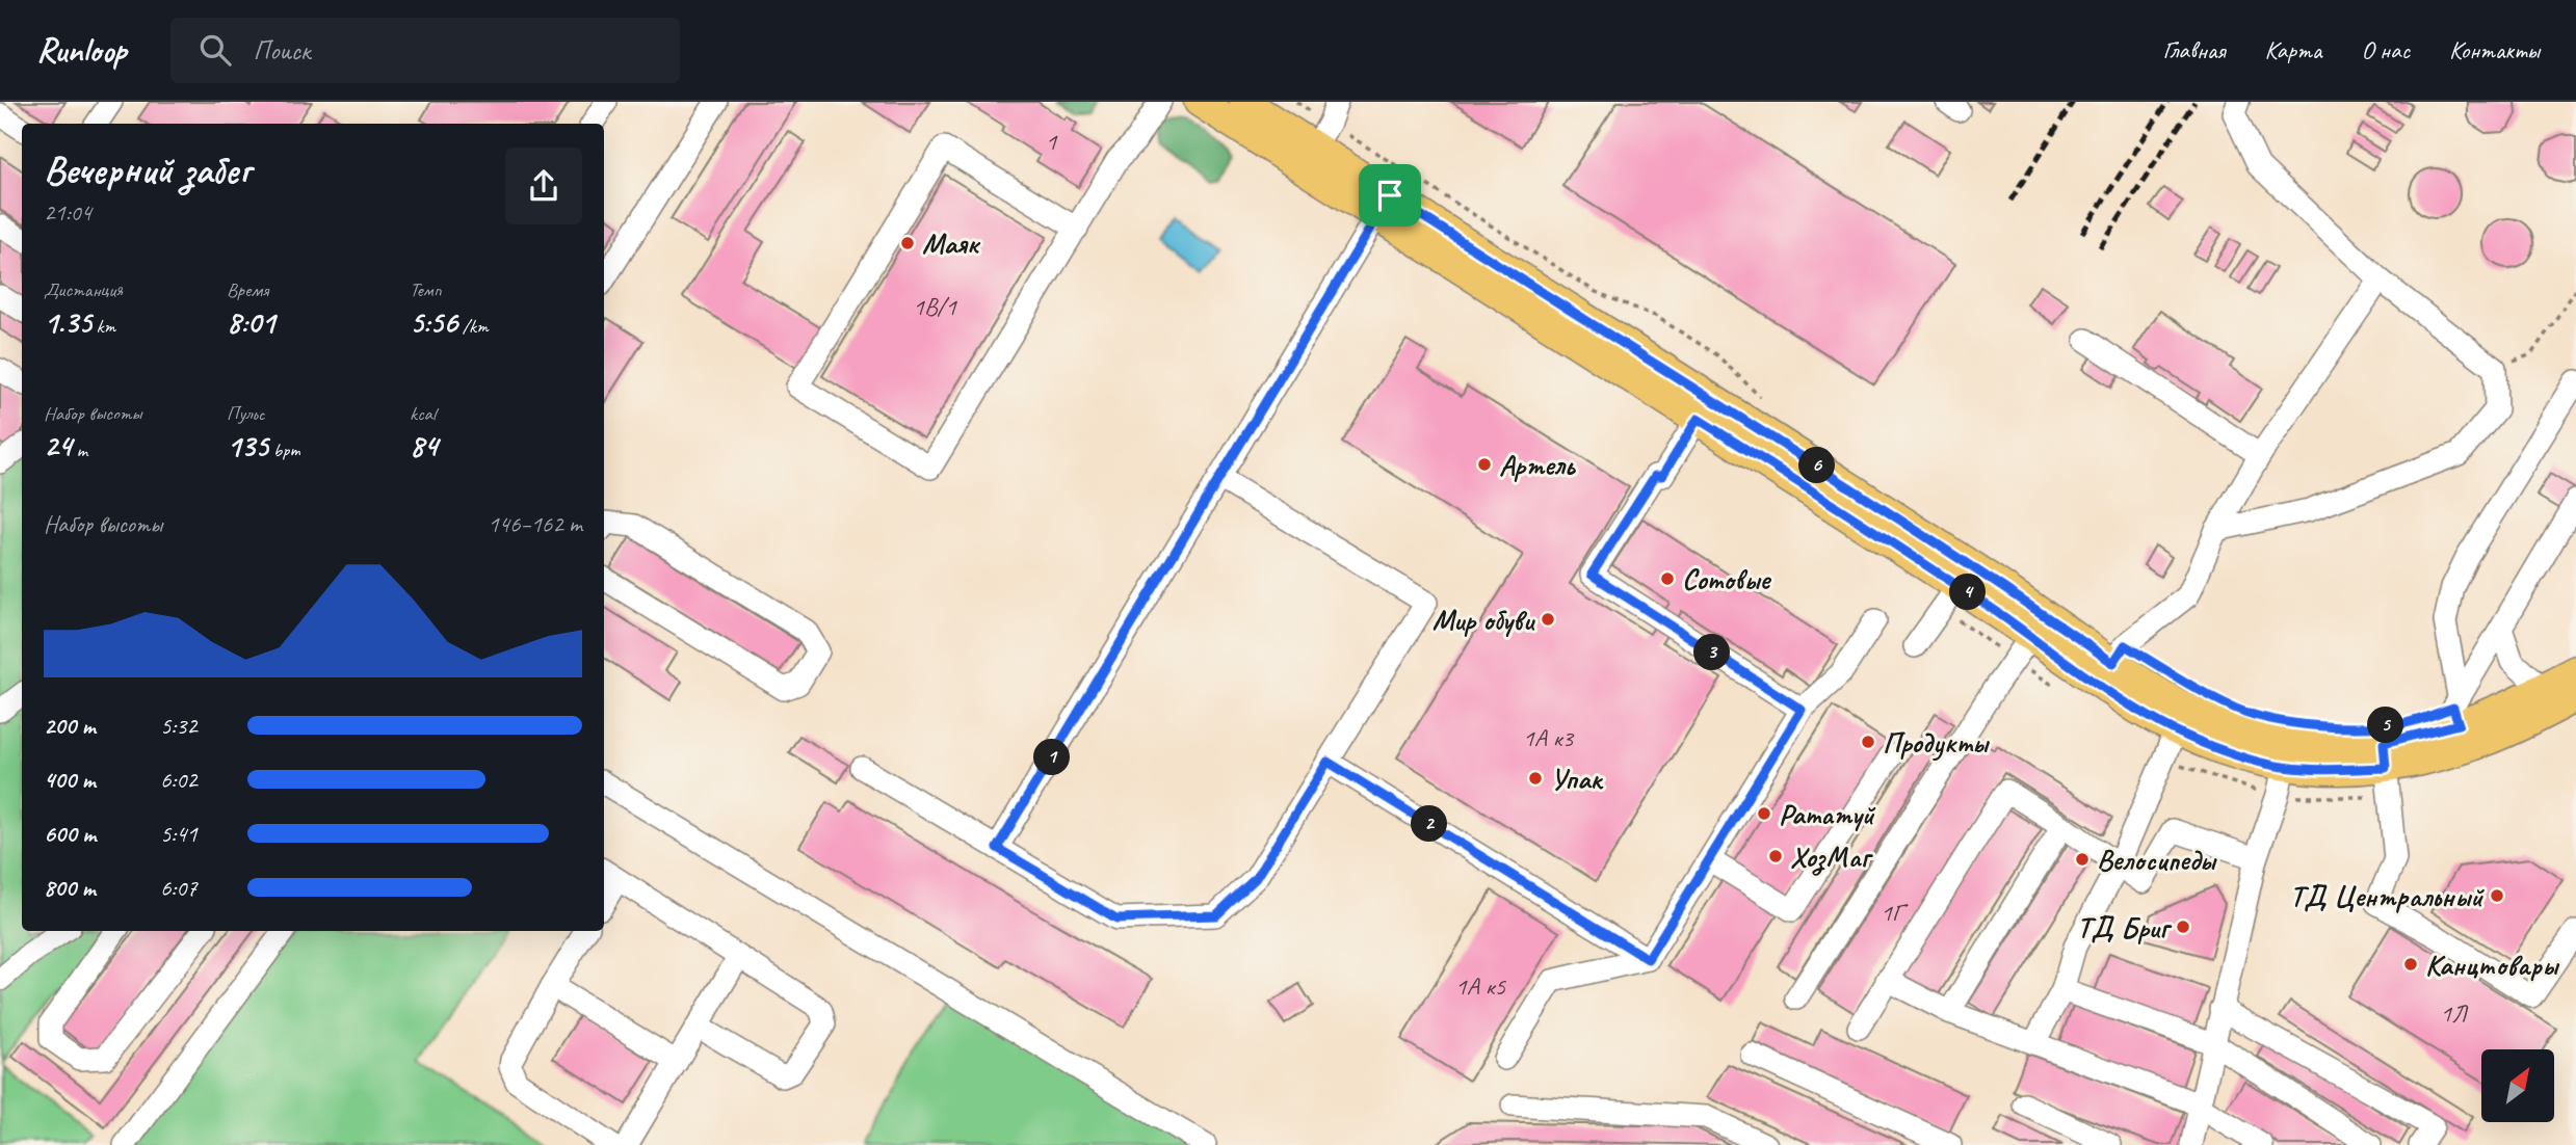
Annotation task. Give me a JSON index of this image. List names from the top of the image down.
{
  "places": [
    "Маяк",
    "Артель",
    "Сотовые",
    "Мир обуви",
    "Продукты",
    "Упак",
    "Рататуй",
    "ХозМаг",
    "Велосипеды",
    "ТД Центральный",
    "ТД Бриг",
    "Канцтовары"
  ],
  "house_numbers": [
    "1",
    "1В/1",
    "1А к3",
    "1Г",
    "1А к5",
    "1Л"
  ],
  "north": "top right",
  "page": {
    "header": "Runloop",
    "search": "Поиск",
    "nav": [
      "Главная",
      "Карта",
      "О нас",
      "Контакты"
    ],
    "heading": ["Вечерний забег", "21:04"],
    "stats": [
      ["Дистанция", "1.35 km"],
      ["Время", "8:01"],
      ["Темп", "5:56 /km"],
      ["Набор высоты", "24 m"],
      ["Пульс", "135 bpm"],
      ["kcal", "84"]
    ],
    "pins": [
      "6",
      "4",
      "3",
      "5",
      "1",
      "2"
    ],
    "chart": ["Набор высоты", "146–162 m"],
    "list": [
      {
        "name": "200 m",
        "note": "5:32"
      },
      {
        "name": "400 m",
        "note": "6:02"
      },
      {
        "name": "600 m",
        "note": "5:41"
      },
      {
        "name": "800 m",
        "note": "6:07"
      }
    ]
  }
}
